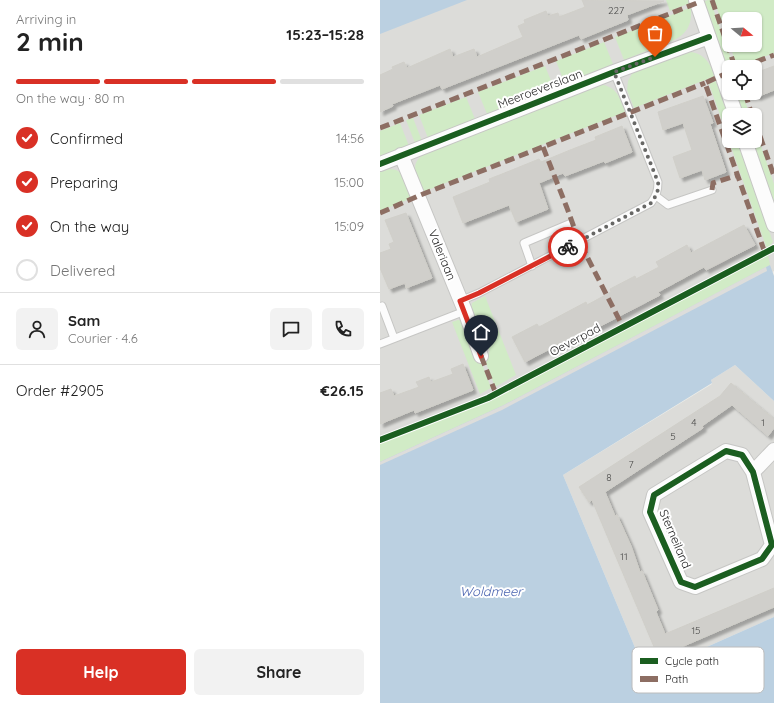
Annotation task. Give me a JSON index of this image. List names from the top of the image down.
{
  "streets": {
    "street": ["Meeroeverslaan", "Valeriaan", "Sterneiland"],
    "cycle path": ["Oeverpad"]
  },
  "crossings": [
    ["Meeroeverslaan", "Valeriaan"]
  ],
  "water": ["Woldmeer"],
  "house_numbers": [
    "227",
    "4",
    "1",
    "5",
    "7",
    "8",
    "11",
    "15"
  ],
  "legend": ["Cycle path", "Path"],
  "north": "right",
  "page": {
    "heading": ["2 min", "Arriving in", "15:23–15:28"],
    "panel": [
      "Sam",
      "Courier · 4.6",
      "Order #2905",
      "€26.15"
    ],
    "bar": "On the way · 80 m",
    "list": [
      ["Confirmed", "14:56"],
      ["Preparing", "15:00"],
      ["On the way", "15:09"],
      "Delivered"
    ],
    "buttons": ["Help", "Share"]
  }
}
